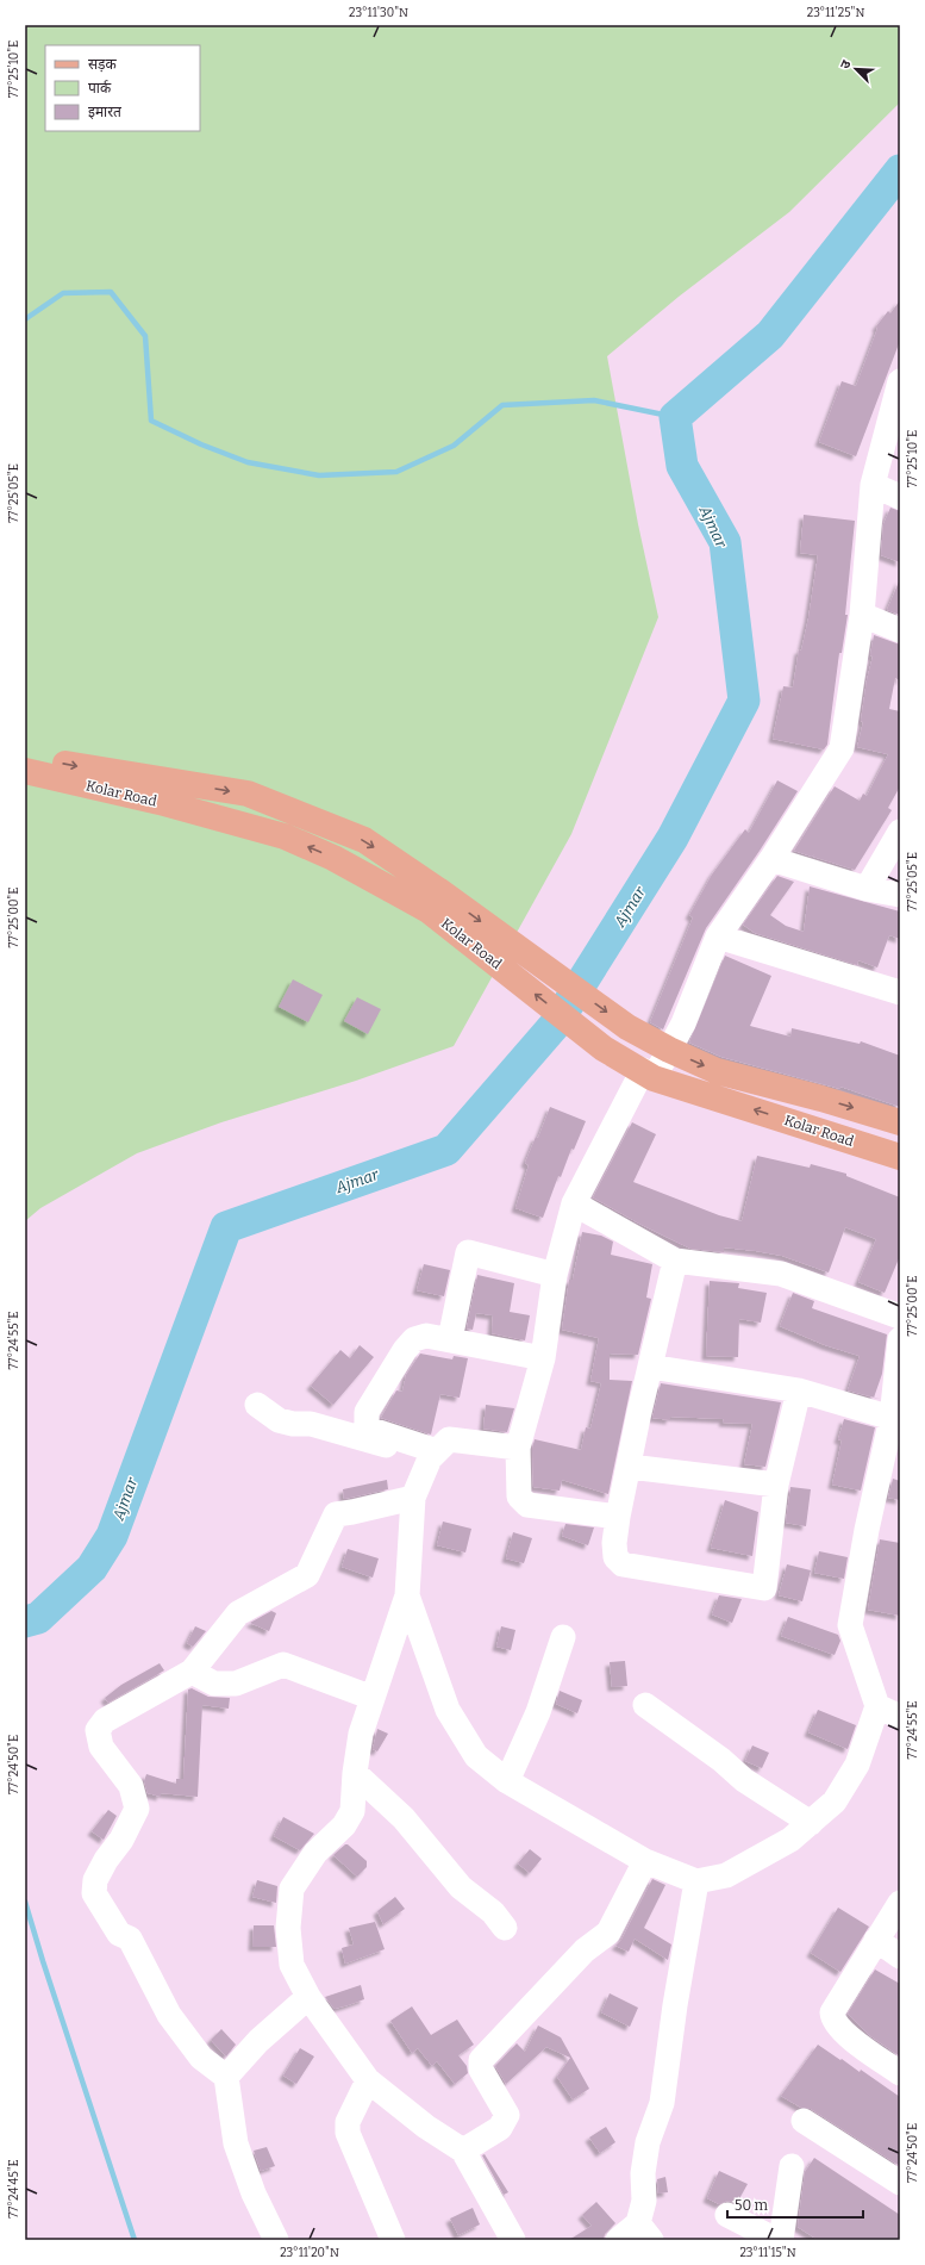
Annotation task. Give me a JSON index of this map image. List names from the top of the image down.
{
  "streets": {
    "main road": ["Kolar Road"]
  },
  "water": ["Ajmar"],
  "legend": ["सड़क", "पार्क", "इमारत"],
  "scale_bar": "50 m",
  "north": "top left",
  "coordinates": [
    "23°11'30\"N",
    "23°11'25\"N",
    "77°25'10\"E",
    "77°25'05\"E",
    "77°25'00\"E",
    "77°24'55\"E",
    "77°24'50\"E",
    "77°24'45\"E",
    "23°11'20\"N",
    "23°11'15\"N"
  ]
}
